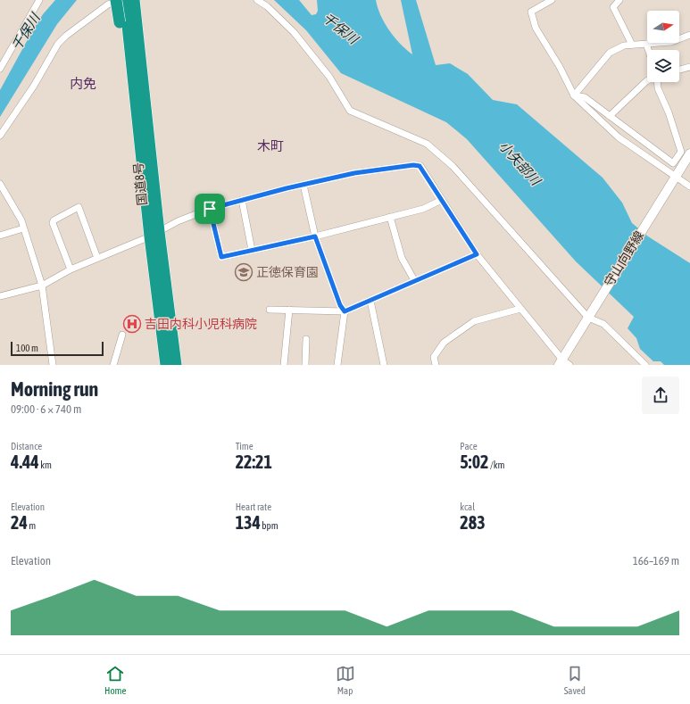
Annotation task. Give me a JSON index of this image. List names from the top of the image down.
{
  "streets": {
    "highway": ["国道8号"],
    "main road": ["守山向野線"]
  },
  "districts": ["内免", "木町"],
  "water": ["千保川", "小矢部川"],
  "places": {
    "school or university": ["正徳保育園"],
    "hospital": ["吉田内科小児科病院"]
  },
  "scale_bar": "100 m",
  "north": "right",
  "page": {
    "scale": "100 m",
    "heading": ["Morning run", "09:00 · 6 × 740 m"],
    "stats": [
      ["Distance", "4.44 km"],
      ["Time", "22:21"],
      ["Pace", "5:02 /km"],
      ["Elevation", "24 m"],
      ["Heart rate", "134 bpm"],
      ["kcal", "283"]
    ],
    "chart": ["Elevation", "166–169 m"],
    "tabs": ["Home", "Map", "Saved"]
  }
}
